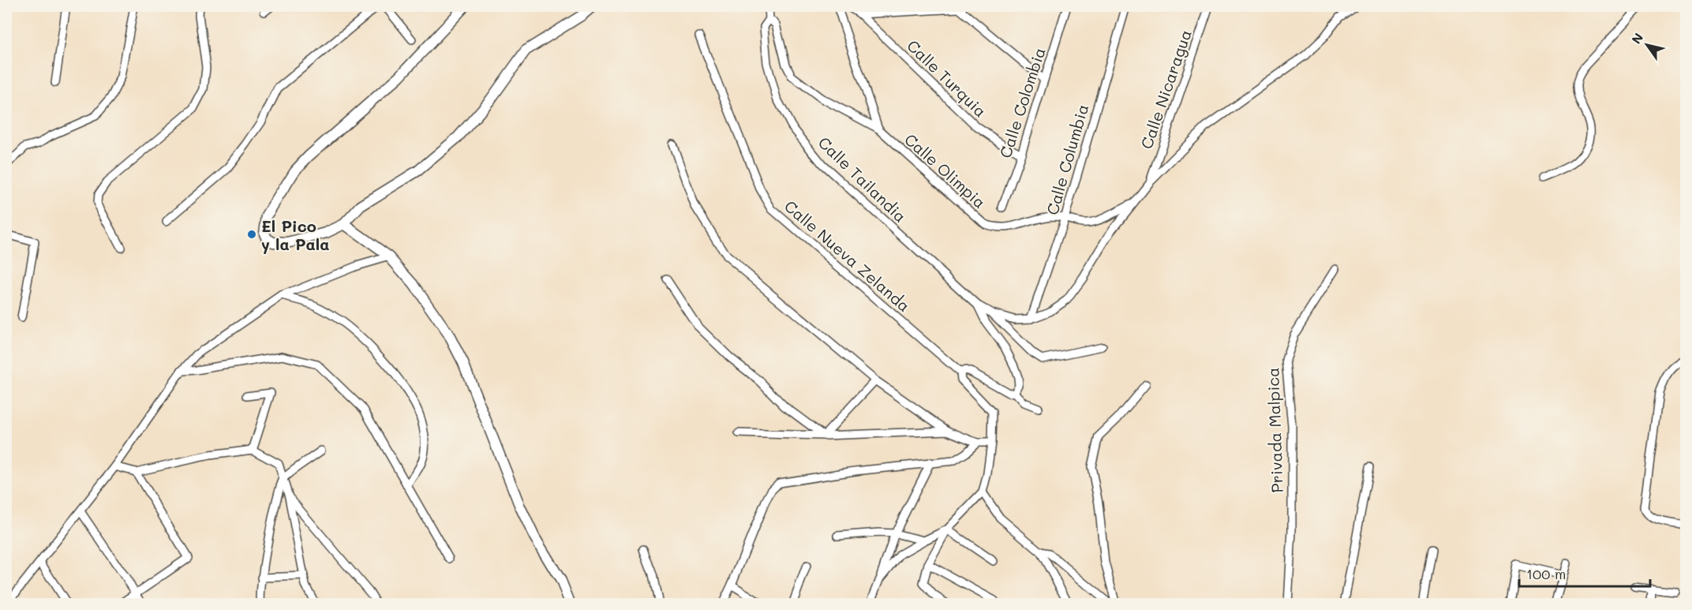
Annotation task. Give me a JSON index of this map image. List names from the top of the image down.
{
  "streets": {
    "street": [
      "Calle Turquia",
      "Calle Nicaragua",
      "Calle Colombia",
      "Calle Columbia",
      "Calle Olimpia",
      "Calle Tailandia",
      "Calle Nueva Zelanda",
      "Privada Malpica"
    ]
  },
  "crossings": [
    ["Calle Turquia", "Calle Colombia"],
    ["Calle Columbia", "Calle Olimpia"],
    ["Calle Olimpia", "Calle Tailandia"]
  ],
  "places": ["El Pico y la Pala"],
  "scale_bar": "100 m",
  "north": "top left"
}
